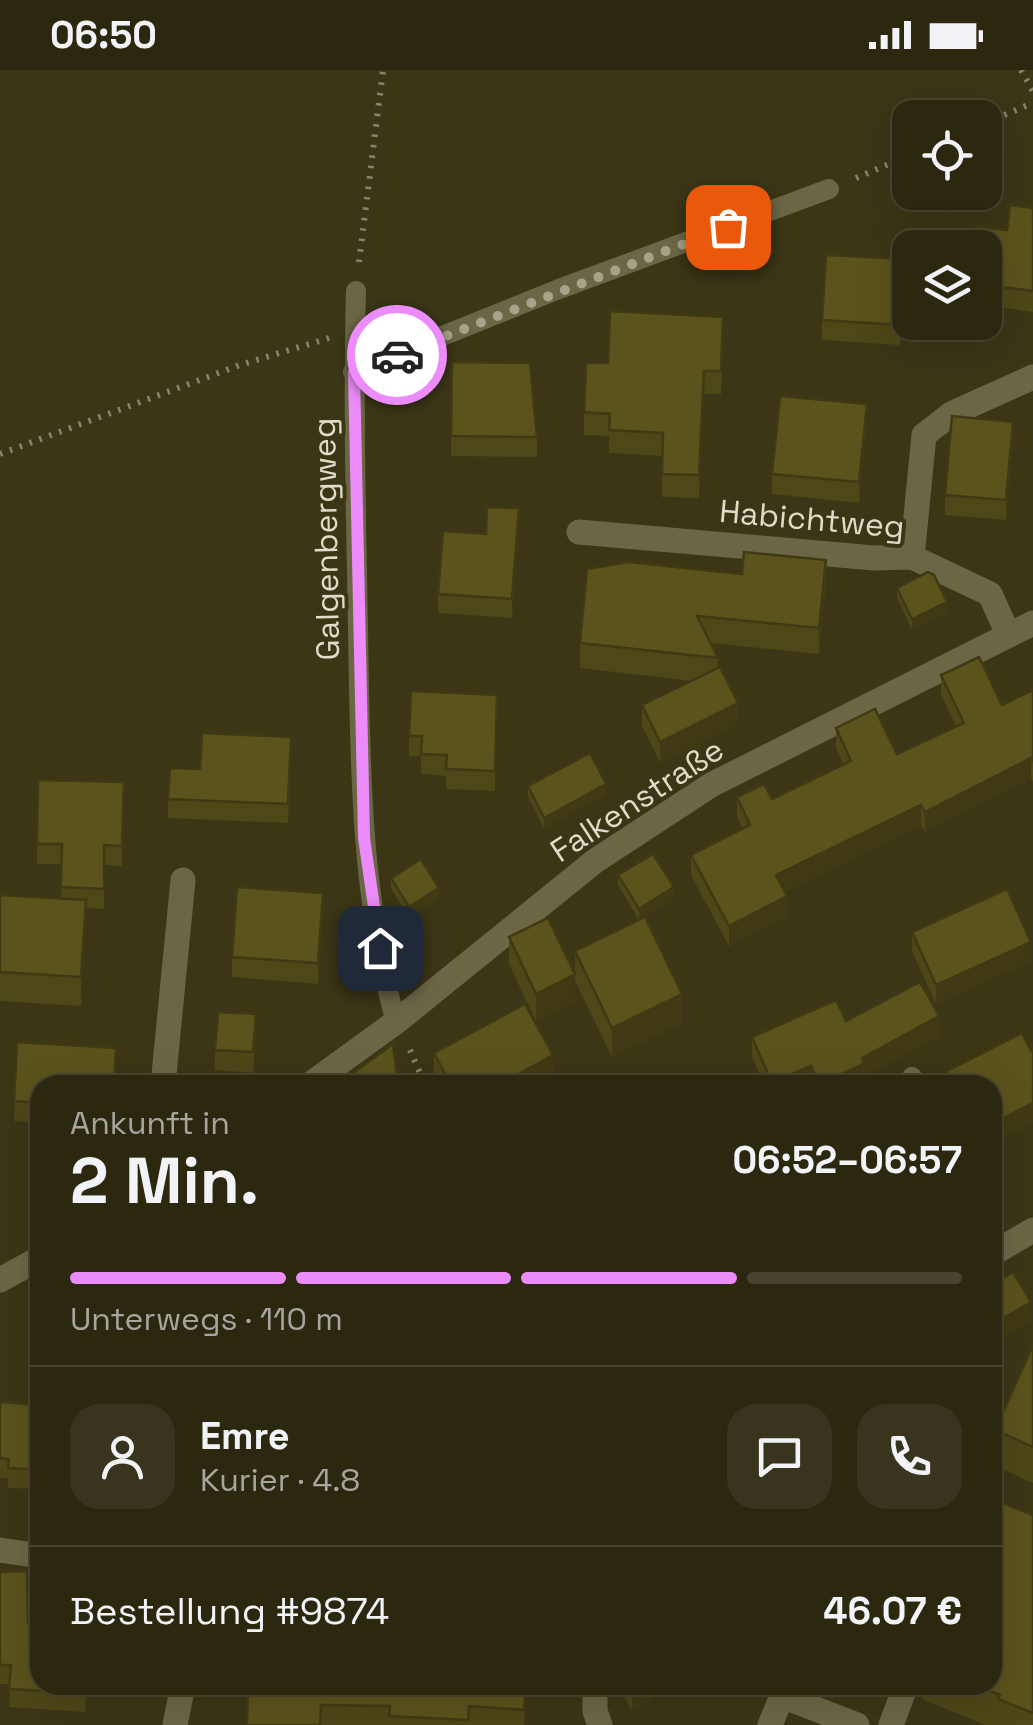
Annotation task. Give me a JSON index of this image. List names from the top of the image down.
{
  "streets": {
    "street": ["Habichtweg", "Falkenstraße"],
    "lane": ["Galgenbergweg"]
  },
  "crossings": [
    ["Habichtweg", "Falkenstraße"],
    ["Galgenbergweg", "Falkenstraße"]
  ],
  "page": {
    "status": "06:50",
    "heading": ["2 Min.", "Ankunft in", "06:52–06:57"],
    "panel": [
      "Emre",
      "Kurier · 4.8",
      "Bestellung #9874",
      "46.07 €"
    ],
    "bar": "Unterwegs · 110 m"
  }
}
